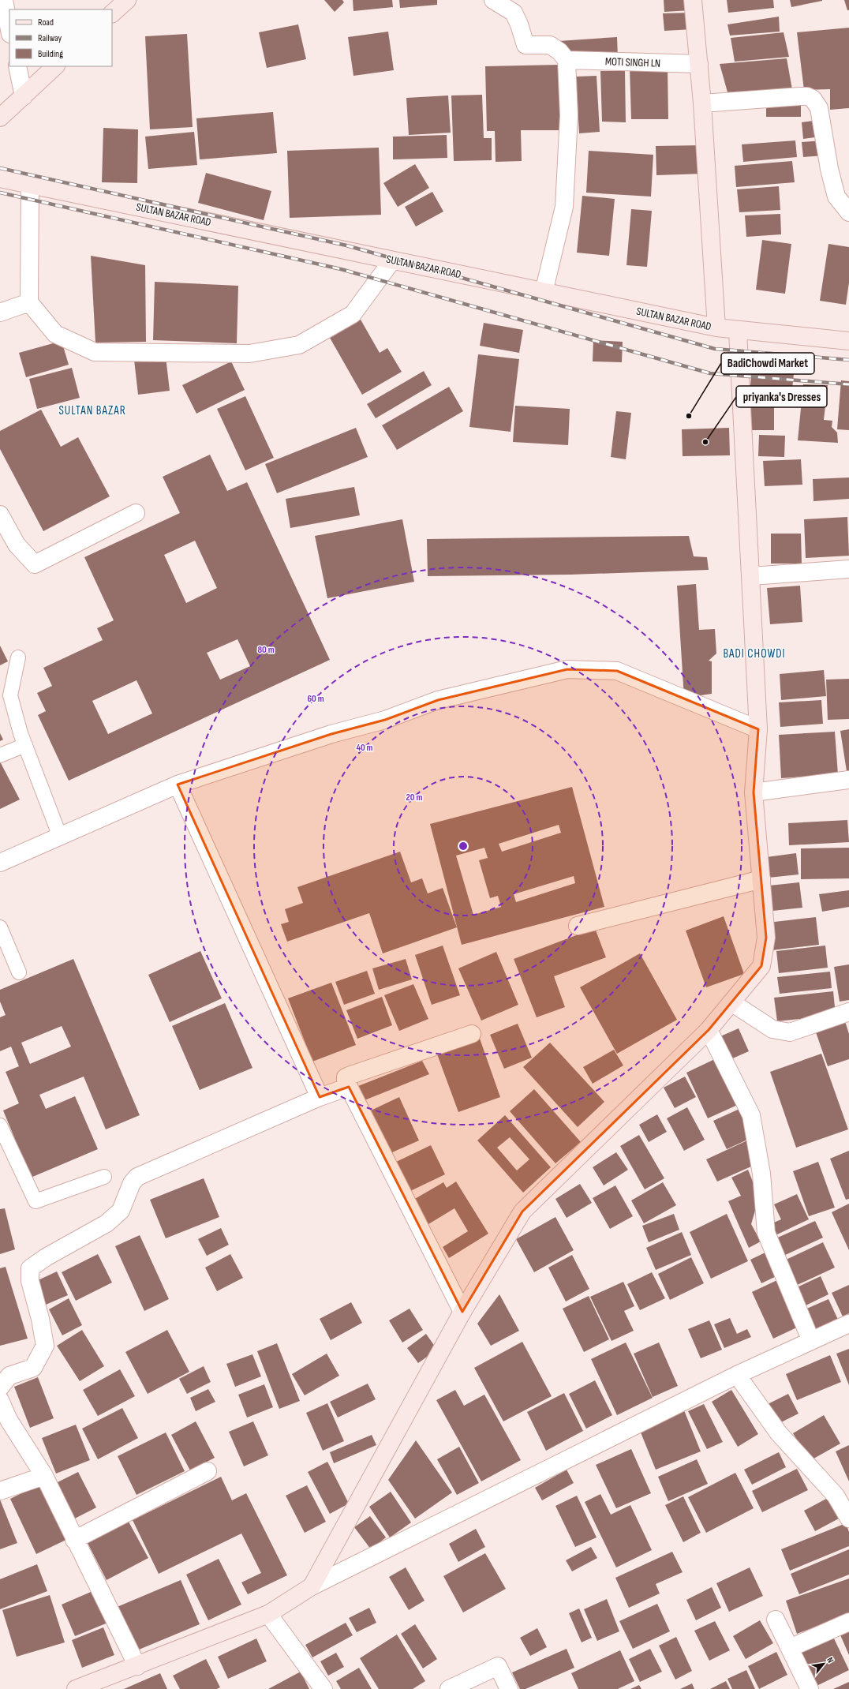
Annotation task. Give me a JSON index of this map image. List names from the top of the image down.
{
  "streets": {
    "street": ["MOTI SINGH LN", "SULTAN BAZAR ROAD"]
  },
  "districts": ["SULTAN BAZAR", "BADI CHOWDI"],
  "places": ["BadiChowdi Market", "priyanka's Dresses"],
  "legend": ["Road", "Railway", "Building"],
  "north": "top right",
  "rings": [
    "80 m",
    "60 m",
    "40 m",
    "20 m"
  ]
}
